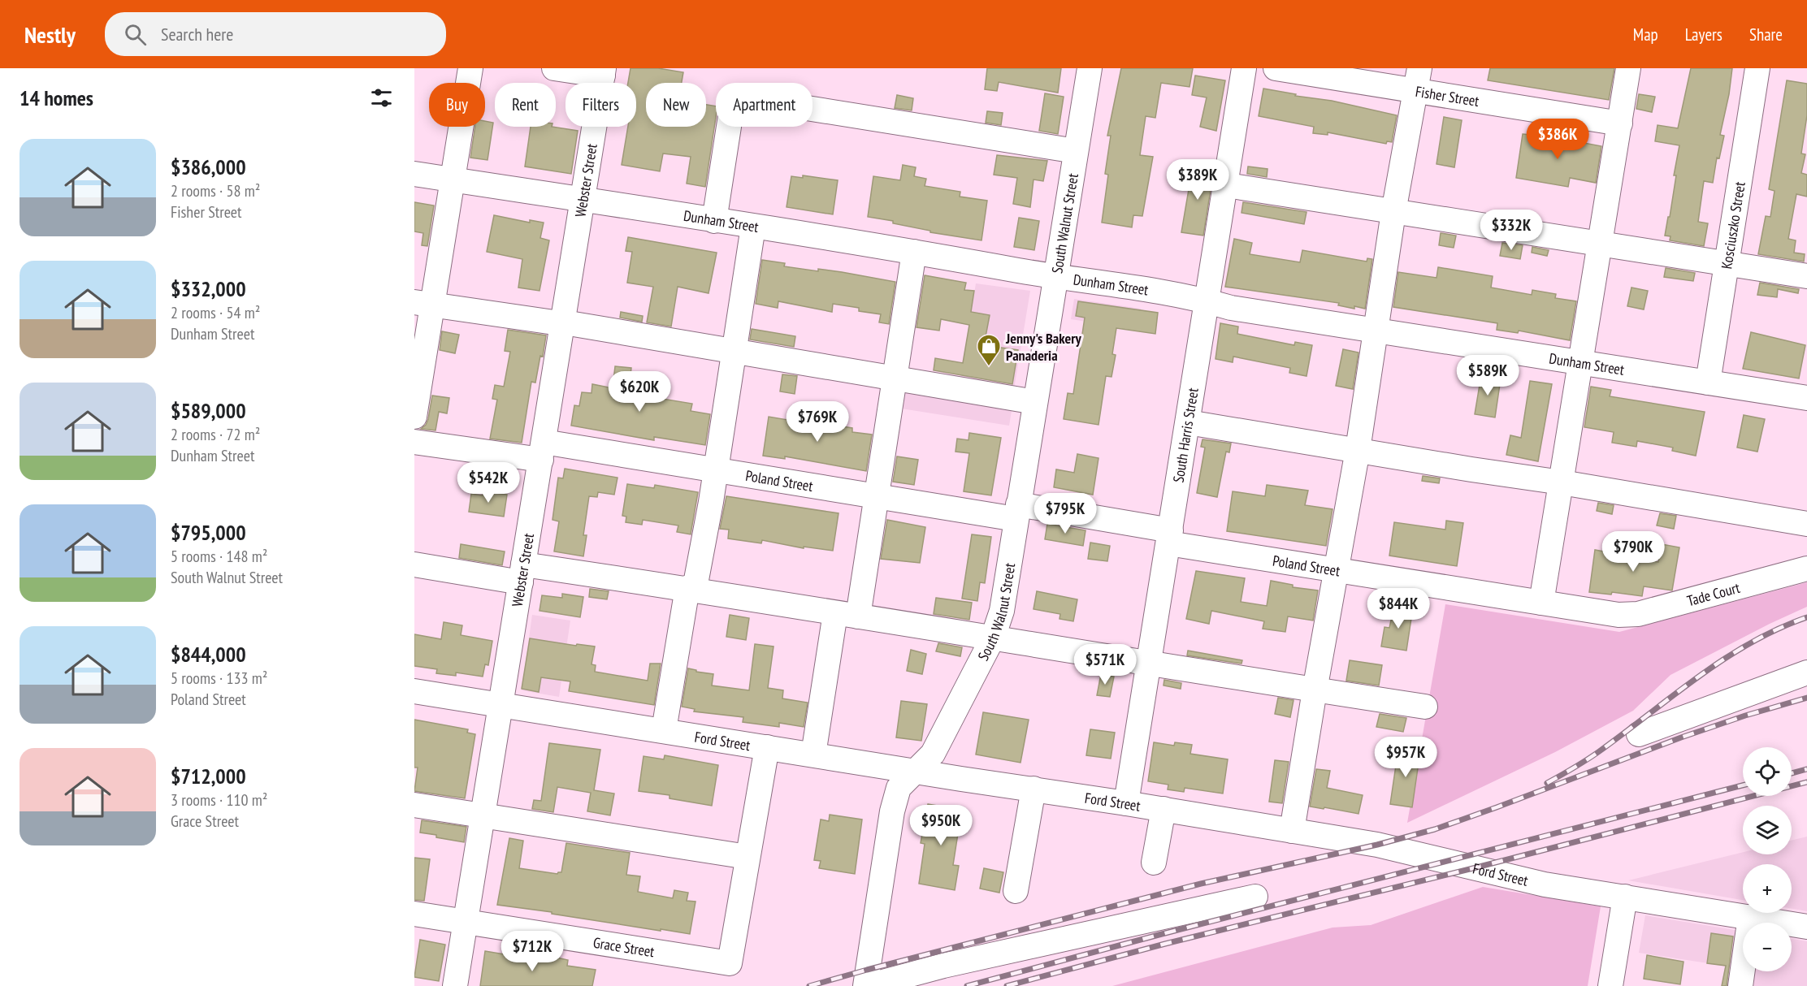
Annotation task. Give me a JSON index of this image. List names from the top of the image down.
{
  "streets": {
    "street": [
      "Fisher Street",
      "Webster Street",
      "Dunham Street",
      "South Walnut Street",
      "Kosciuszko Street",
      "South Harris Street",
      "Poland Street",
      "Tade Court",
      "Ford Street",
      "Grace Street"
    ]
  },
  "crossings": [
    ["Webster Street", "Dunham Street"],
    ["Webster Street", "Poland Street"],
    ["Webster Street", "Ford Street"],
    ["Webster Street", "Grace Street"],
    ["Dunham Street", "South Walnut Street"],
    ["Dunham Street", "Kosciuszko Street"],
    ["Dunham Street", "South Harris Street"],
    ["South Walnut Street", "Poland Street"],
    ["South Walnut Street", "Ford Street"],
    ["South Harris Street", "Poland Street"],
    ["South Harris Street", "Ford Street"],
    ["Poland Street", "Tade Court"]
  ],
  "places": {
    "shop": ["Jenny's Bakery Panaderia"]
  },
  "page": {
    "header": "Nestly",
    "search": "Search here",
    "nav": ["Map", "Layers", "Share"],
    "heading": "14 homes",
    "chip": [
      "Buy",
      "Rent",
      "Filters",
      "New",
      "Apartment"
    ],
    "price": [
      "$386K",
      "$389K",
      "$332K",
      "$589K",
      "$620K",
      "$769K",
      "$542K",
      "$795K",
      "$790K",
      "$844K",
      "$571K",
      "$957K",
      "$950K",
      "$712K"
    ],
    "list": [
      {
        "name": "$386,000",
        "note": "2 rooms · 58 m² · Fisher Street"
      },
      {
        "name": "$332,000",
        "note": "2 rooms · 54 m² · Dunham Street"
      },
      {
        "name": "$589,000",
        "note": "2 rooms · 72 m² · Dunham Street"
      },
      {
        "name": "$795,000",
        "note": "5 rooms · 148 m² · South Walnut Street"
      },
      {
        "name": "$844,000",
        "note": "5 rooms · 133 m² · Poland Street"
      },
      {
        "name": "$712,000",
        "note": "3 rooms · 110 m² · Grace Street"
      }
    ],
    "map_buttons": ["+", "−"]
  }
}
